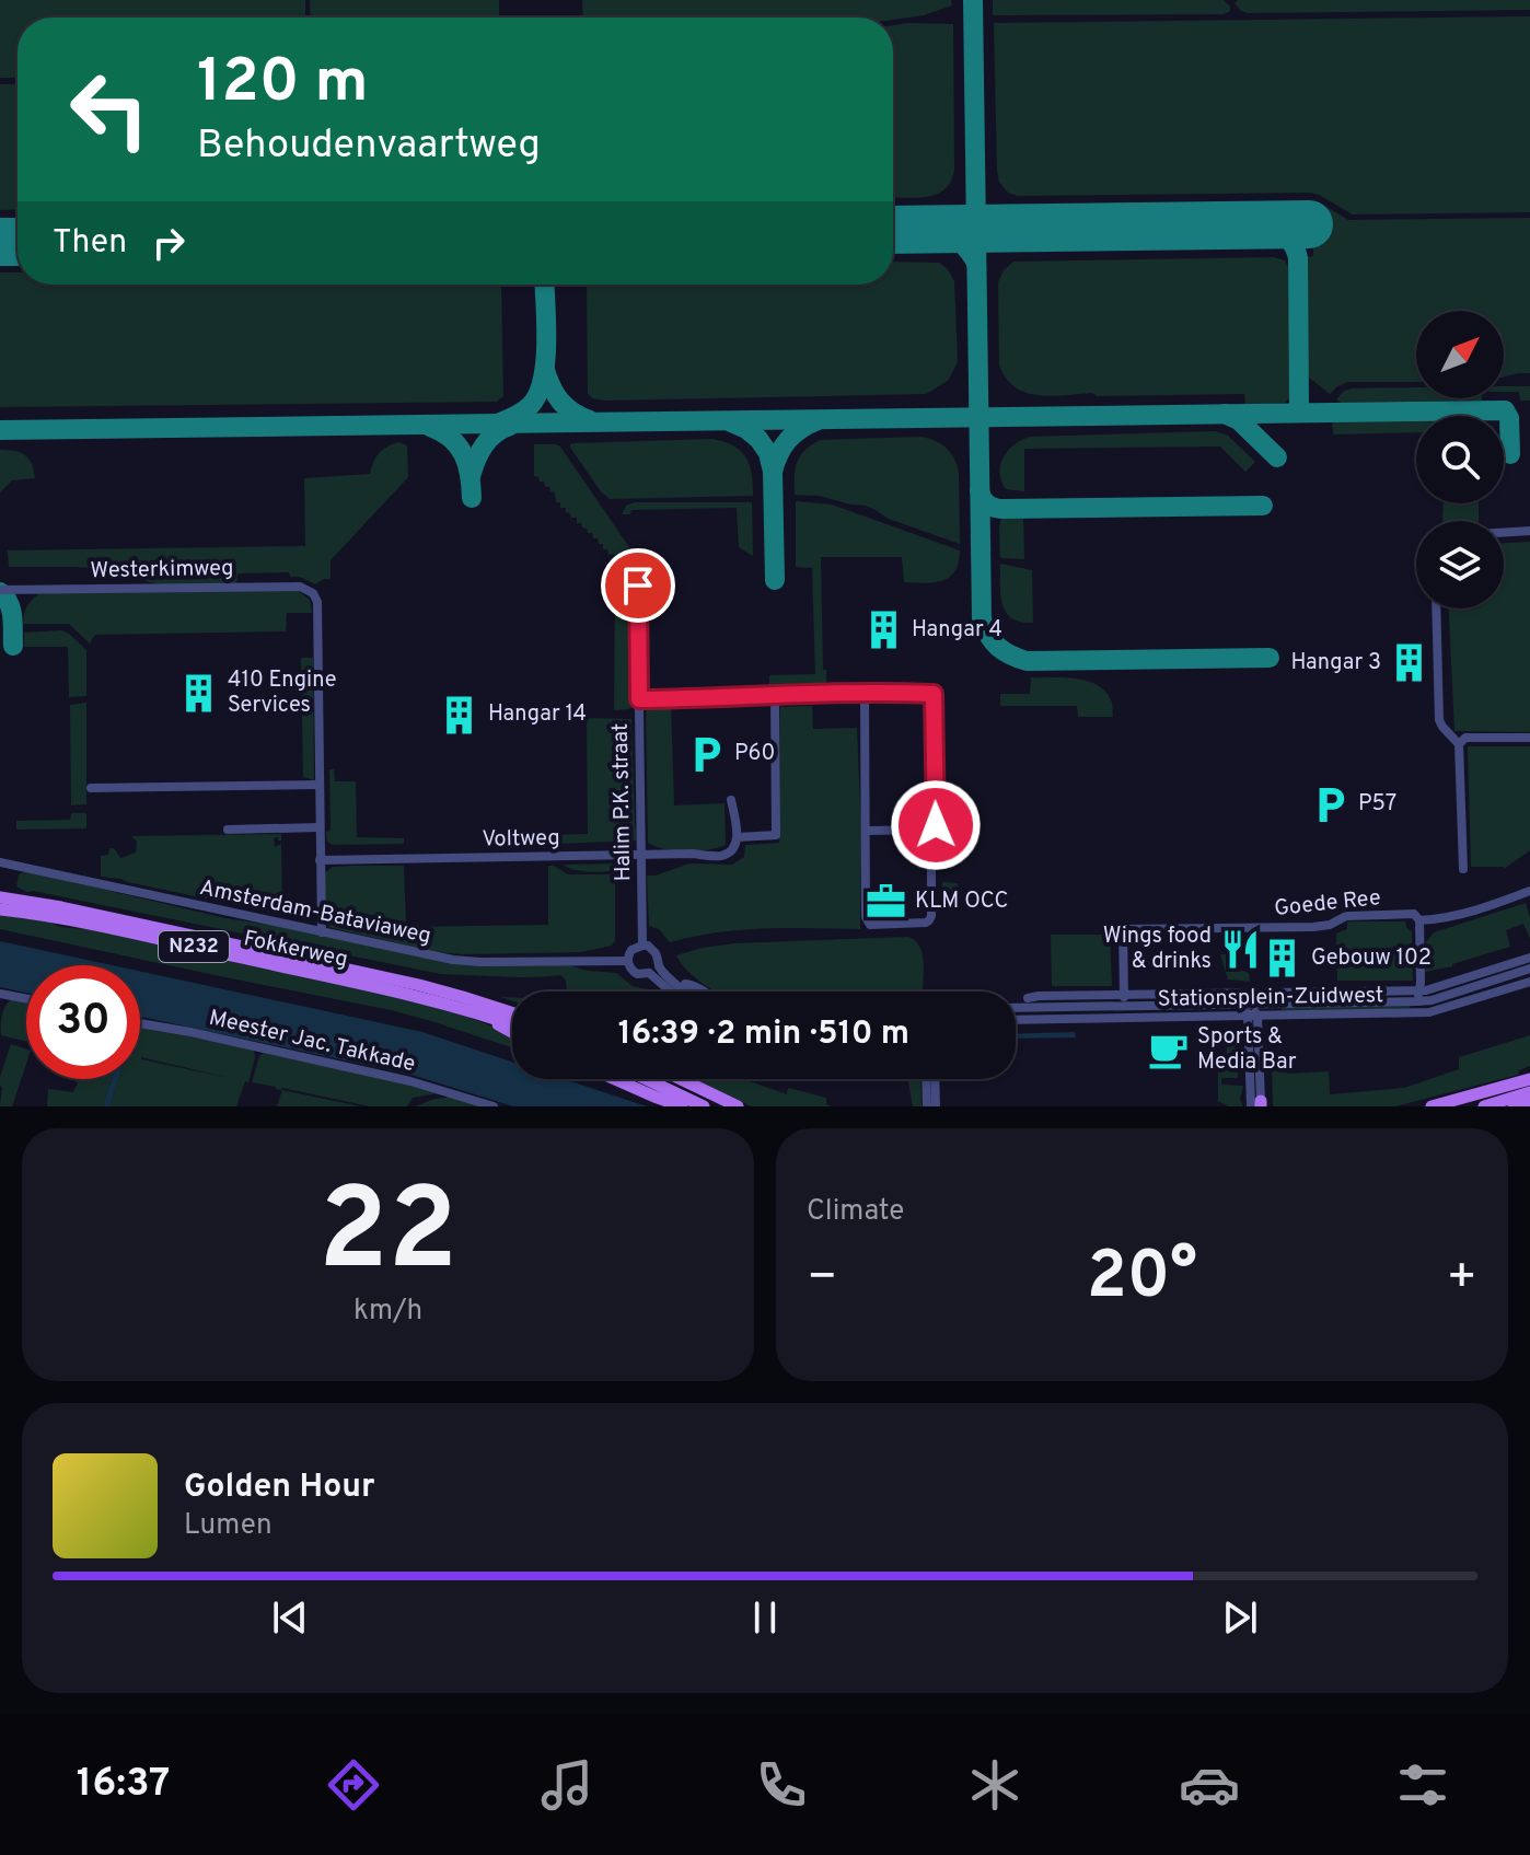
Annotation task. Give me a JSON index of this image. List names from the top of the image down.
{
  "streets": {
    "main road": ["N232", "Fokkerweg"],
    "street": [
      "Westerkimweg",
      "Halim P.K. straat",
      "Voltweg",
      "Goede Ree",
      "Amsterdam-Bataviaweg",
      "Stationsplein-Zuidwest",
      "Meester Jac. Takkade"
    ]
  },
  "crossings": [
    ["Halim P.K. straat", "Voltweg"],
    ["Halim P.K. straat", "Amsterdam-Bataviaweg"],
    ["Goede Ree", "Stationsplein-Zuidwest"],
    ["N232", "Fokkerweg"]
  ],
  "places": {
    "building": [
      "Hangar 4",
      "Hangar 3",
      "410 Engine Services",
      "Hangar 14",
      "Gebouw 102"
    ],
    "parking": ["P60", "P57"],
    "office": ["KLM OCC"],
    "restaurant": ["Wings food & drinks"],
    "cafe": ["Sports & Media Bar"]
  },
  "north": "top right",
  "page": {
    "turn": ["120 m", "Behoudenvaartweg"],
    "then": "Then",
    "limit": "30",
    "trip": "16:39 · 2 min · 510 m",
    "tile": [
      ["22", "km/h"],
      "Climate"
    ],
    "heat": ["−", "20°", "+"],
    "song": ["Golden Hour", "Lumen"],
    "tabs": "16:37"
  }
}
